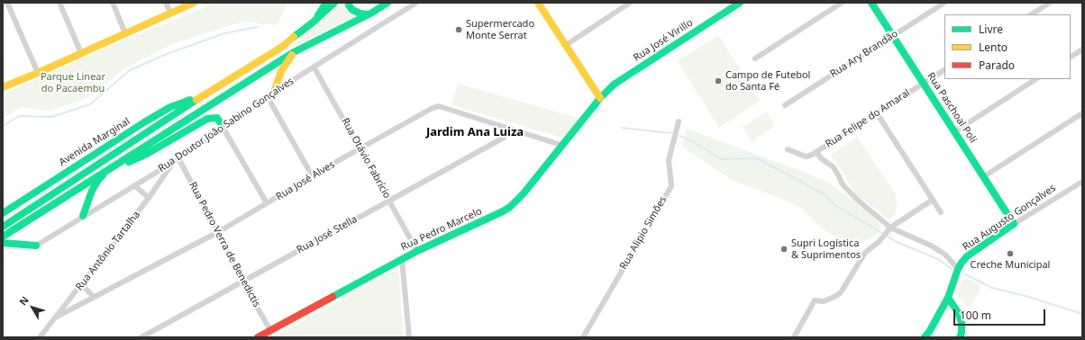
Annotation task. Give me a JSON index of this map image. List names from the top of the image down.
{
  "streets": {
    "street": [
      "Rua José Virillo",
      "Rua Ary Brandão",
      "Rua Paschoal Poli",
      "Rua Felipe do Amaral",
      "Rua Doutor João Sabino Gonçalves",
      "Avenida Marginal",
      "Rua Otávio Fabrício",
      "Rua José Alves",
      "Rua Augusto Gonçalves",
      "Rua Pedro Marcelo",
      "Rua Alipio Simões",
      "Rua José Stella",
      "Rua Pedro Verra de Benedictis",
      "Rua Antônio Tartalha"
    ]
  },
  "crossings": [
    ["Rua José Virillo", "Rua Pedro Marcelo"],
    ["Rua Ary Brandão", "Rua Paschoal Poli"],
    ["Rua Paschoal Poli", "Rua Felipe do Amaral"],
    ["Rua Paschoal Poli", "Rua Augusto Gonçalves"],
    ["Rua Doutor João Sabino Gonçalves", "Rua Otávio Fabrício"],
    ["Rua Doutor João Sabino Gonçalves", "Rua Pedro Verra de Benedictis"],
    ["Rua Doutor João Sabino Gonçalves", "Rua Antônio Tartalha"],
    ["Rua Otávio Fabrício", "Rua José Alves"],
    ["Rua Otávio Fabrício", "Rua Pedro Marcelo"],
    ["Rua Otávio Fabrício", "Rua José Stella"],
    ["Rua José Alves", "Rua Pedro Marcelo"],
    ["Rua José Alves", "Rua José Stella"],
    ["Rua José Alves", "Rua Pedro Verra de Benedictis"],
    ["Rua José Alves", "Rua Antônio Tartalha"],
    ["Rua Pedro Marcelo", "Rua Pedro Verra de Benedictis"],
    ["Rua José Stella", "Rua Pedro Verra de Benedictis"]
  ],
  "districts": ["Jardim Ana Luiza"],
  "parks": ["Parque Linear do Pacaembu"],
  "places": [
    "Supermercado Monte Serrat",
    "Campo de Futebol do Santa Fé",
    "Supri Logística & Suprimentos",
    "Creche Municipal"
  ],
  "legend": ["Livre", "Lento", "Parado"],
  "scale_bar": "100 m",
  "north": "top left"
}
